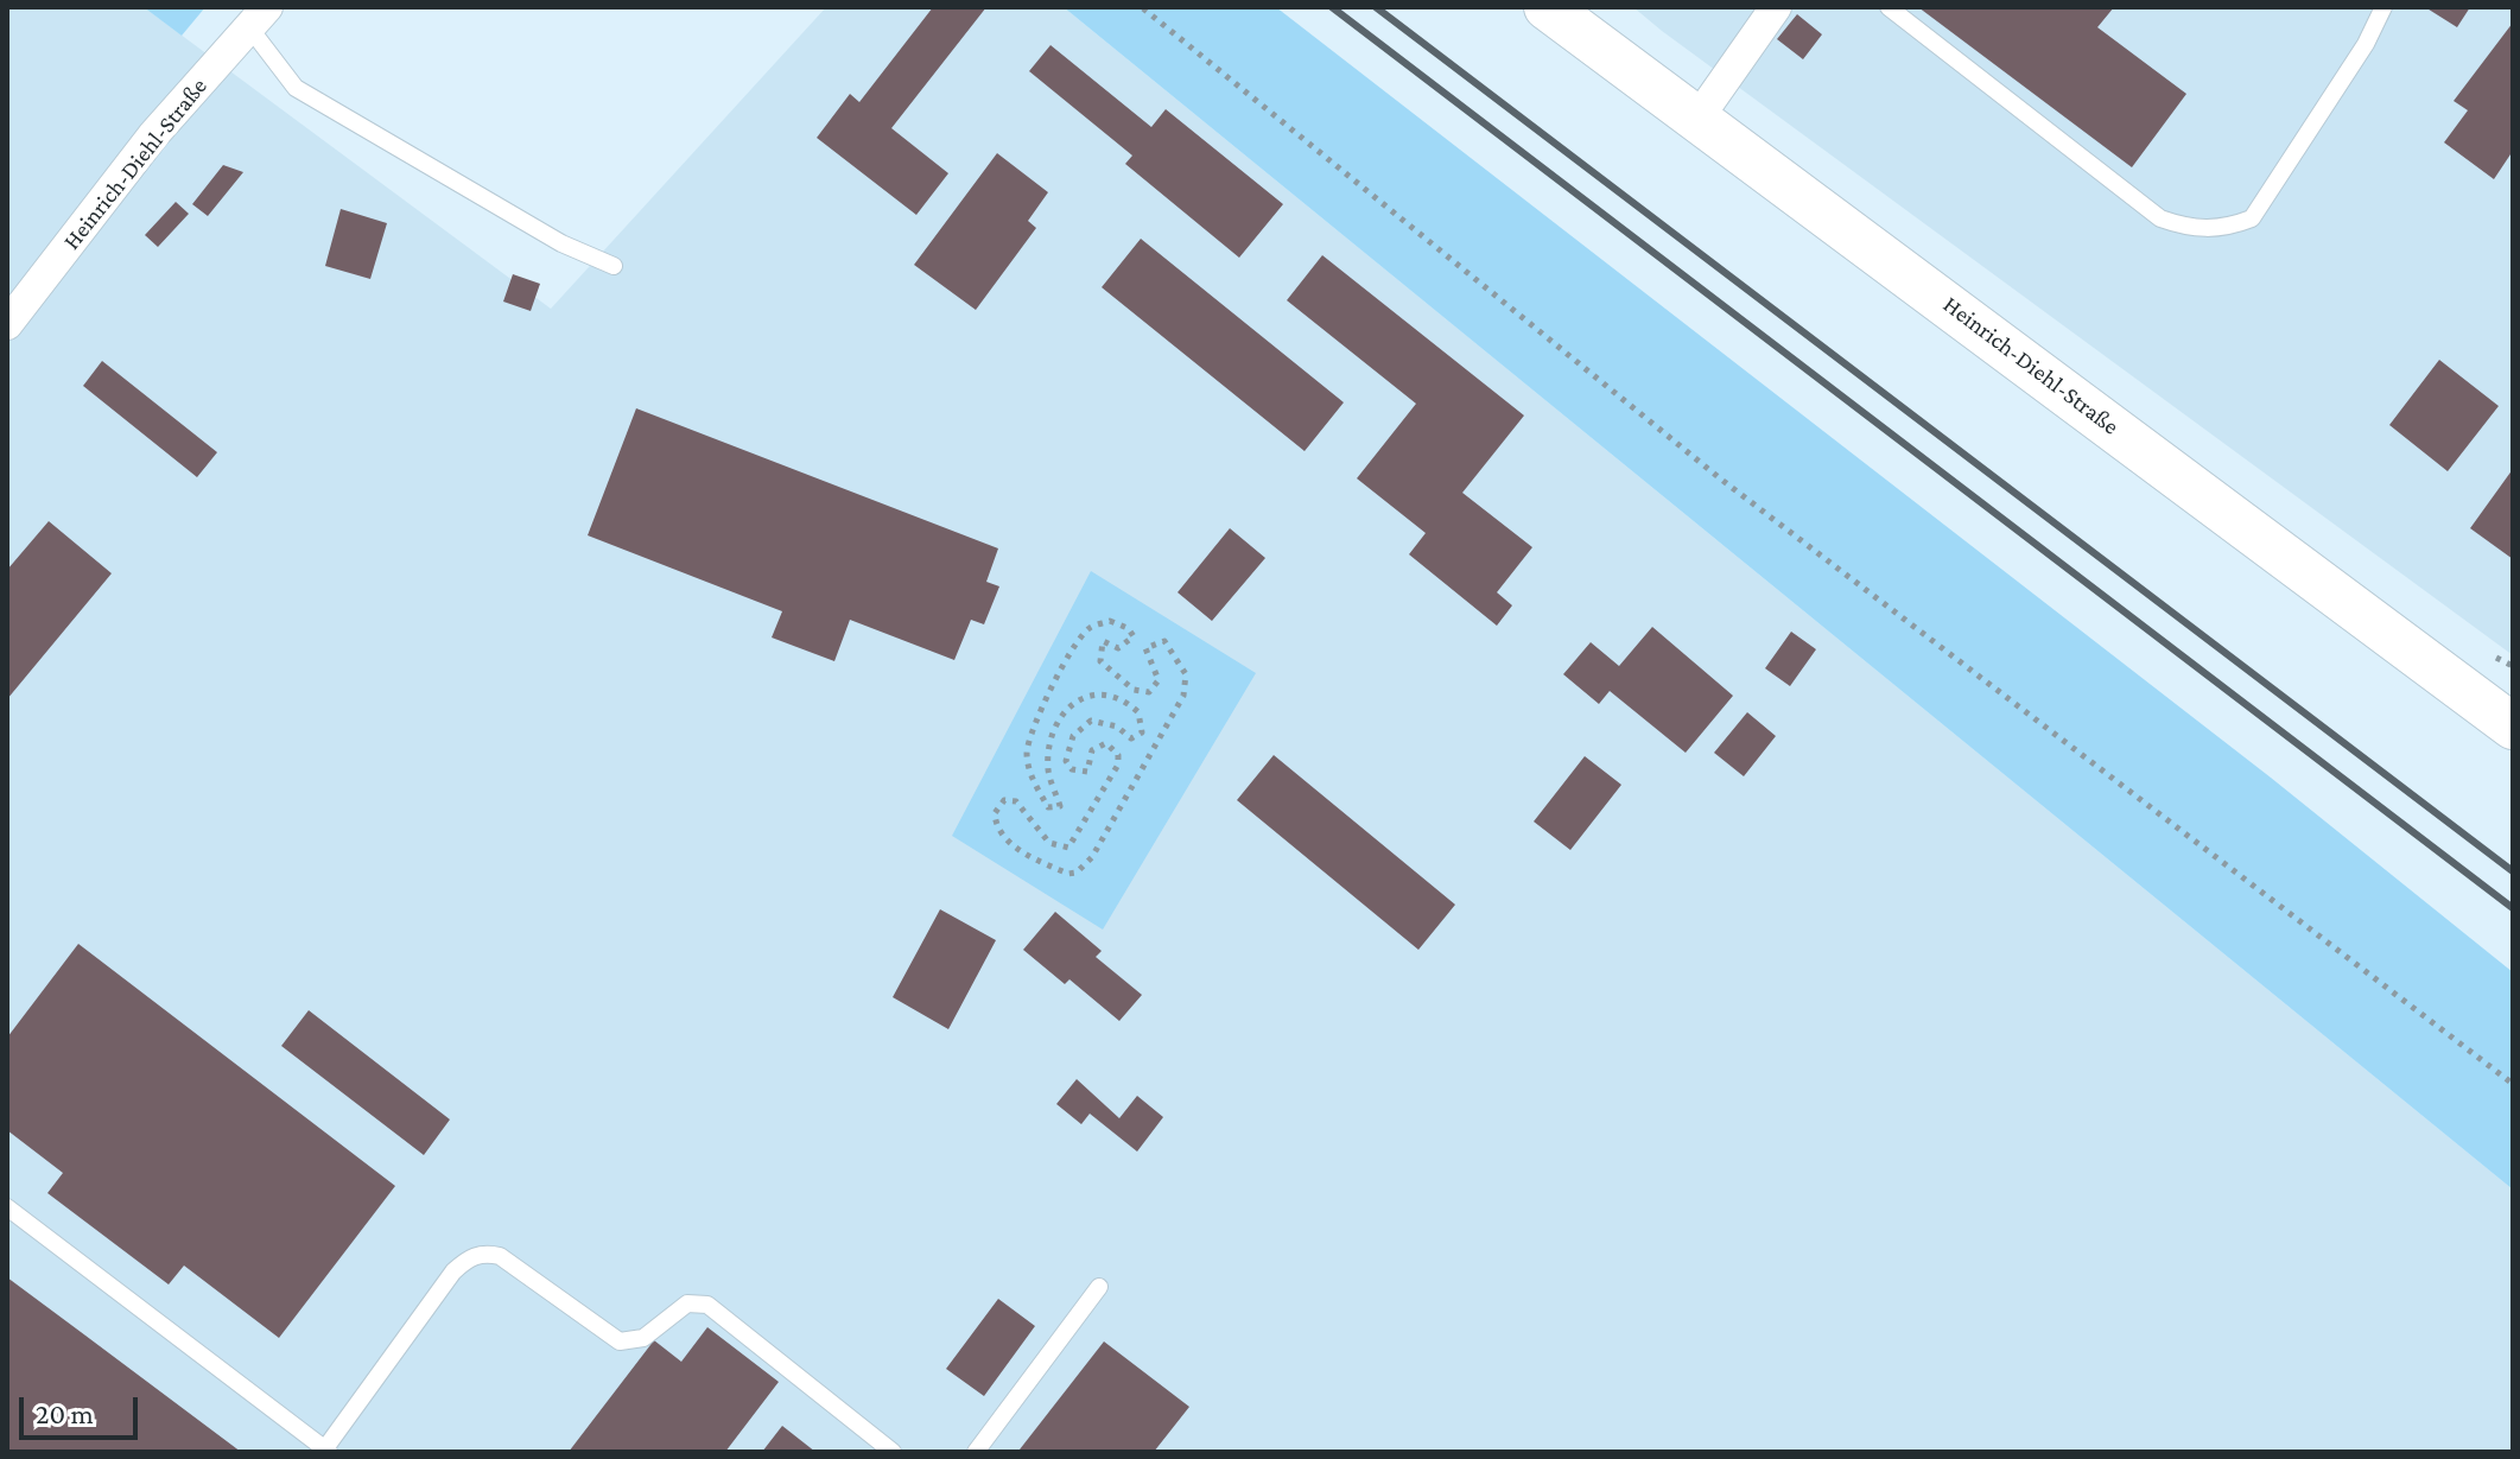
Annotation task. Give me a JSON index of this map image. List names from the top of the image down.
{
  "streets": {
    "main road": ["Heinrich-Diehl-Straße"]
  },
  "scale_bar": "20 m"
}
